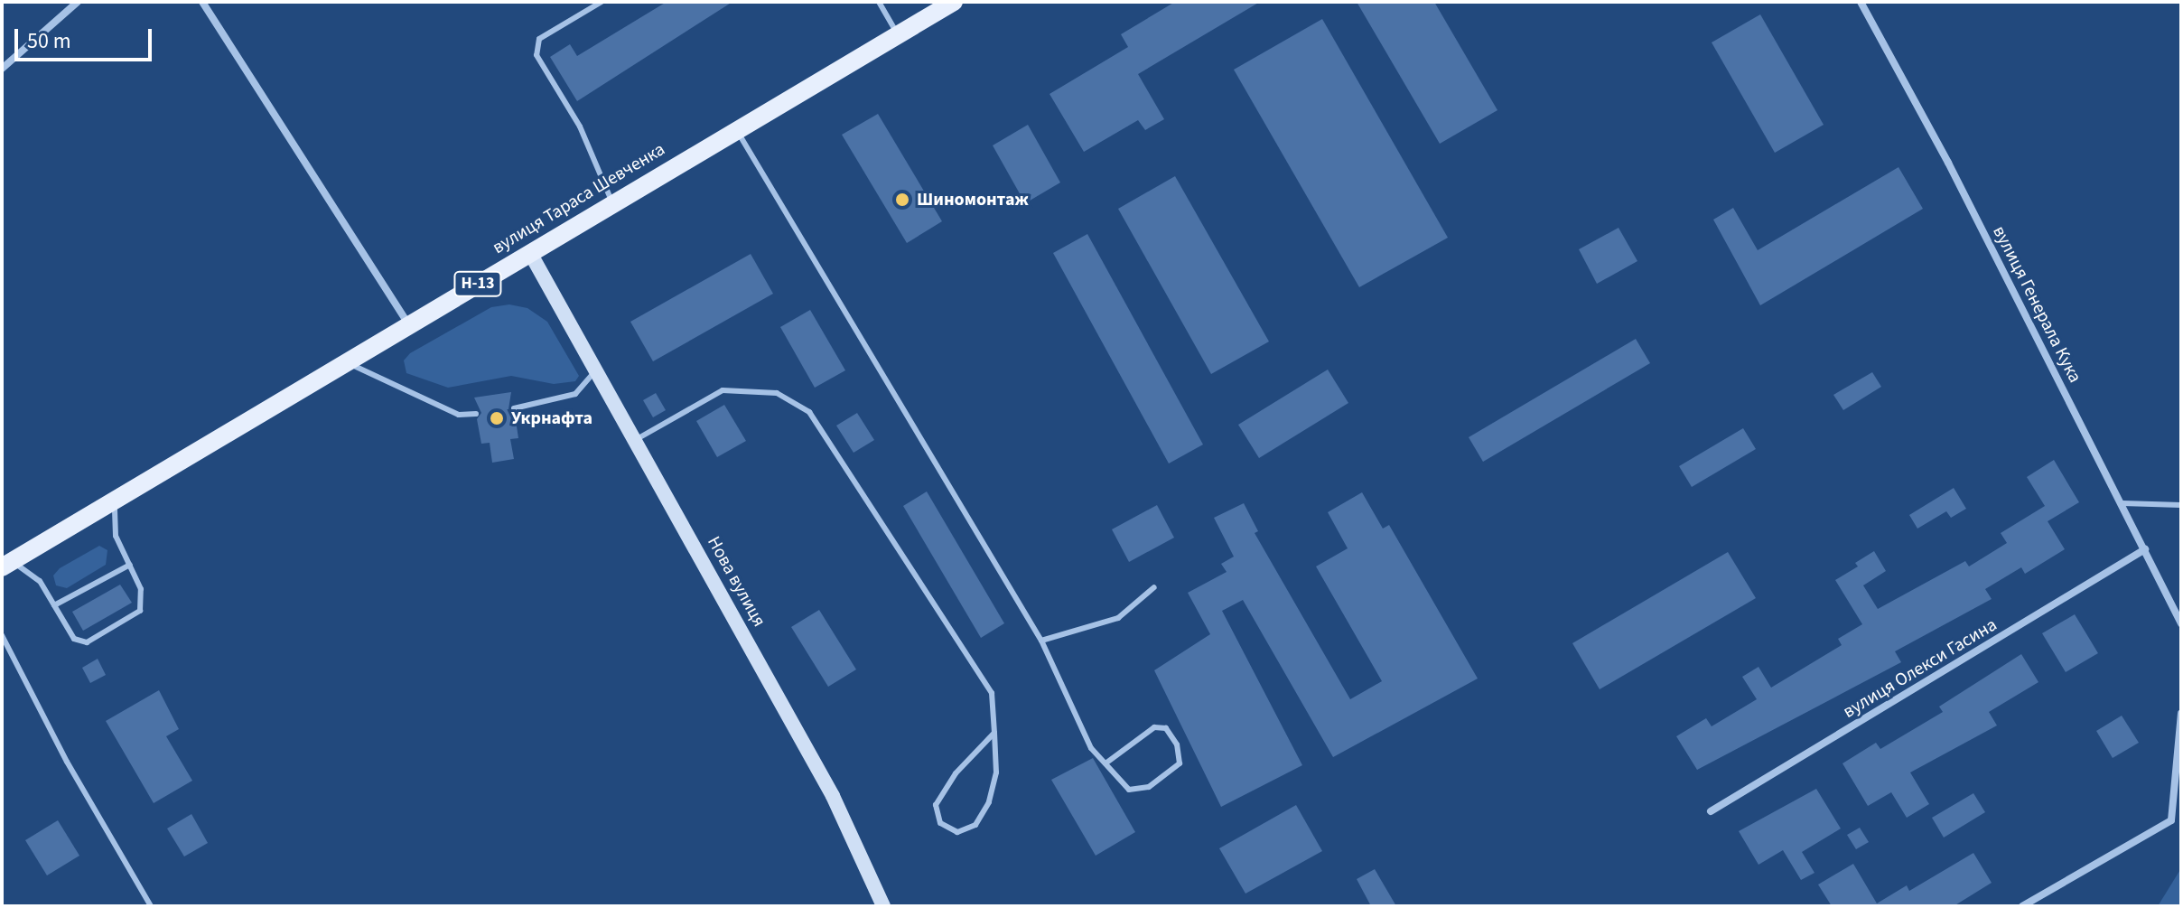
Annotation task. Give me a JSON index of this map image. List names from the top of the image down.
{
  "streets": {
    "main road": ["вулиця Тараса Шевченка", "Н-13"],
    "street": ["вулиця Генерала Кука", "Нова вулиця", "вулиця Олекси Гасина"]
  },
  "crossings": [
    ["вулиця Тараса Шевченка", "Нова вулиця"],
    ["вулиця Генерала Кука", "вулиця Олекси Гасина"]
  ],
  "places": ["Шиномонтаж", "Укрнафта"],
  "scale_bar": "50 m"
}
